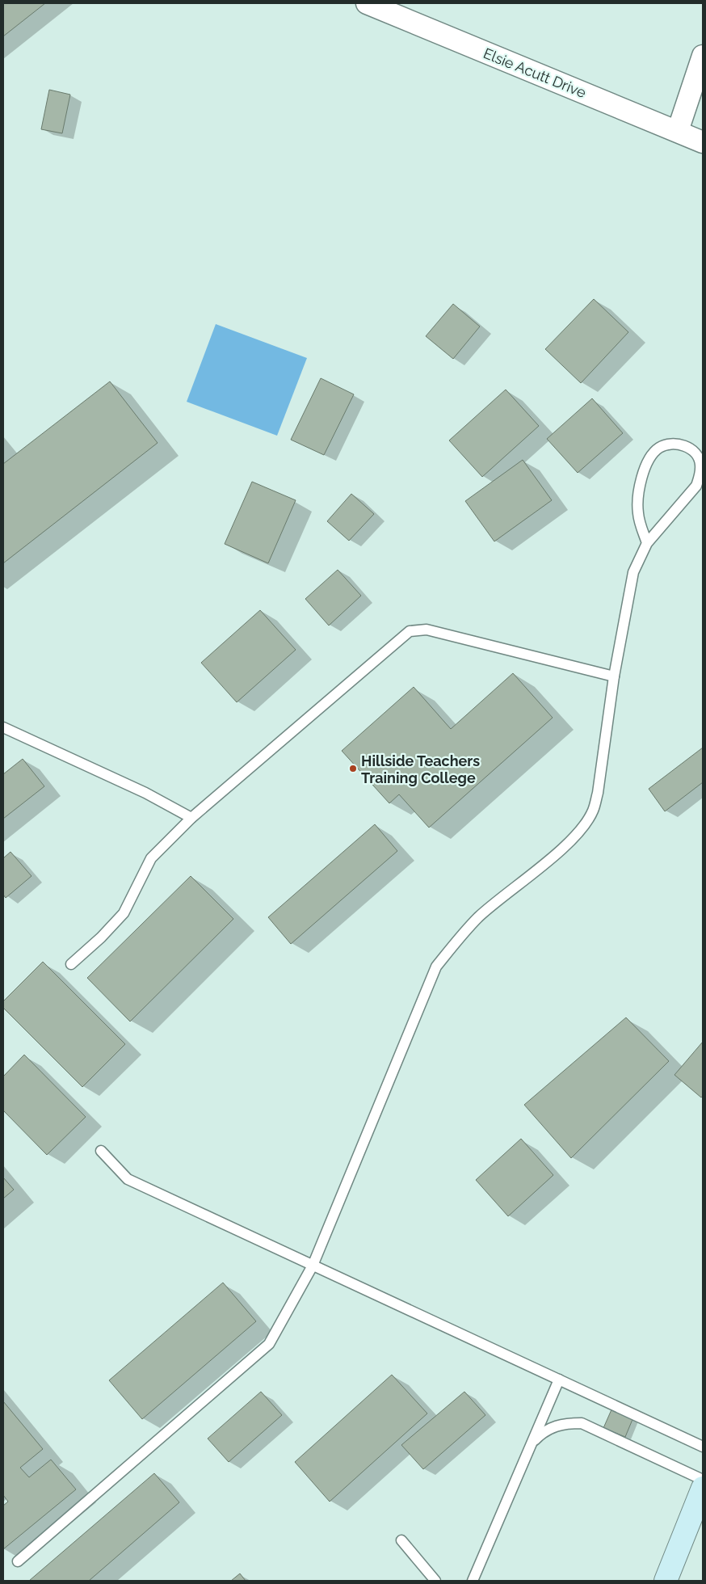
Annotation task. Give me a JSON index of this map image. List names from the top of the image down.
{
  "streets": {
    "street": ["Elsie Acutt Drive"]
  },
  "places": ["Hillside Teachers Training College"]
}
